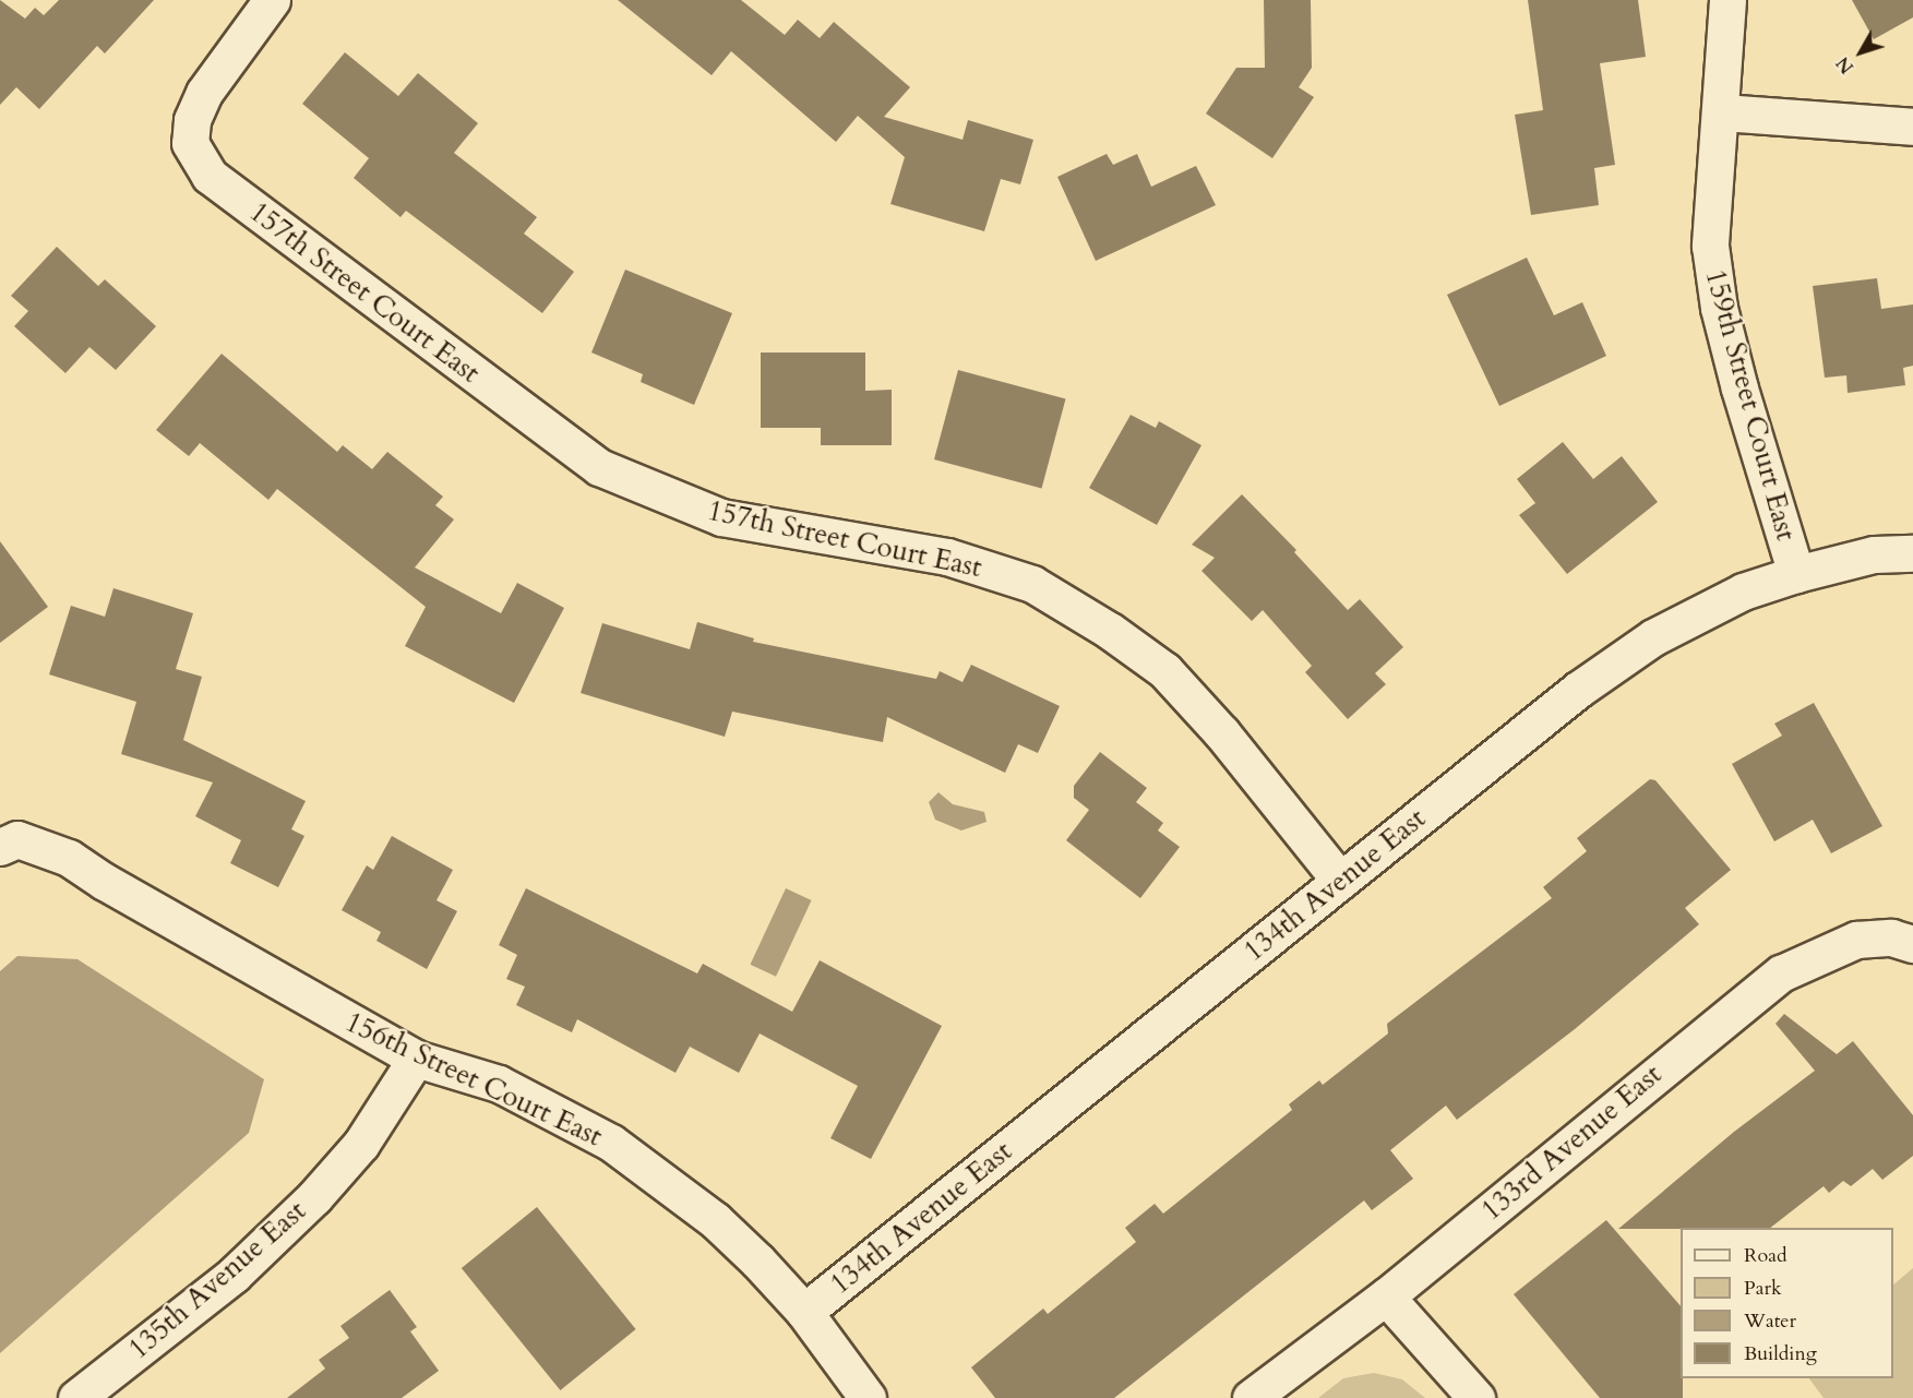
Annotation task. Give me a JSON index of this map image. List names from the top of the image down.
{
  "streets": {
    "street": [
      "157th Street Court East",
      "159th Street Court East",
      "134th Avenue East",
      "156th Street Court East",
      "133rd Avenue East",
      "135th Avenue East"
    ]
  },
  "crossings": [
    ["157th Street Court East", "134th Avenue East"],
    ["159th Street Court East", "134th Avenue East"],
    ["134th Avenue East", "156th Street Court East"],
    ["156th Street Court East", "135th Avenue East"]
  ],
  "legend": [
    "Road",
    "Park",
    "Water",
    "Building"
  ],
  "north": "bottom left"
}
